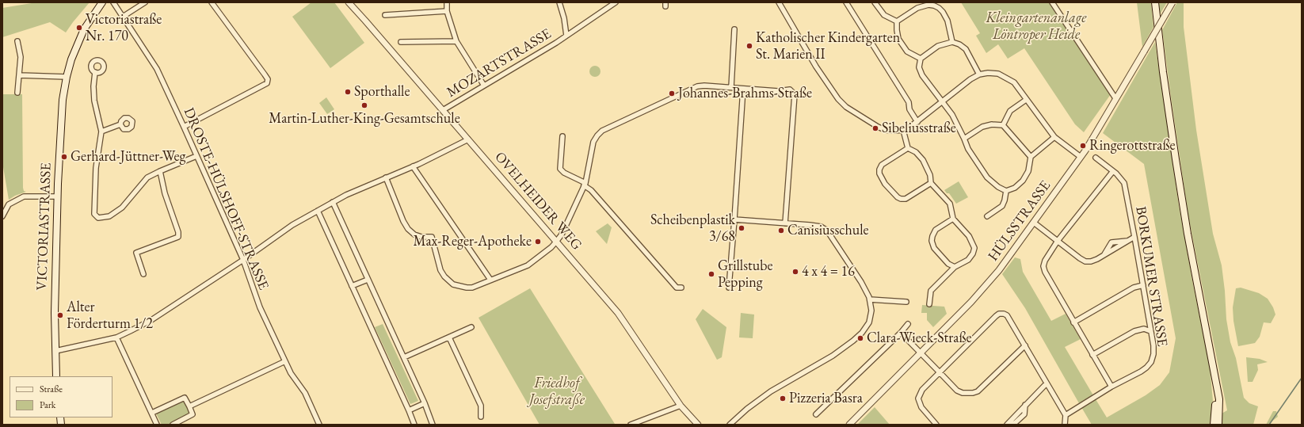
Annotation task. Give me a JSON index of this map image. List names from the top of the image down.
{
  "streets": {
    "main road": ["VICTORIASTRASSE"],
    "street": [
      "MOZARTSTRASSE",
      "DROSTE-HÜLSHOFF-STRASSE",
      "OVELHEIDER WEG",
      "HÜLSSTRASSE",
      "BORKUMER STRASSE"
    ]
  },
  "crossings": [
    ["MOZARTSTRASSE", "OVELHEIDER WEG"]
  ],
  "parks": ["Kleingartenanlage Löntroper Heide", "Friedhof Josefstraße"],
  "places": [
    "Victoriastraße Nr. 170",
    "Katholischer Kindergarten St. Marien II",
    "Sporthalle",
    "Johannes-Brahms-Straße",
    "Martin-Luther-King-Gesamtschule",
    "Sibeliusstraße",
    "Ringerottstraße",
    "Gerhard-Jüttner-Weg",
    "Scheibenplastik 3/68",
    "Canisiusschule",
    "Max-Reger-Apotheke",
    "4 x 4 = 16",
    "Grillstube Pepping",
    "Alter Förderturm 1/2",
    "Clara-Wieck-Straße",
    "Pizzeria Basra"
  ],
  "legend": ["Straße", "Park"]
}
